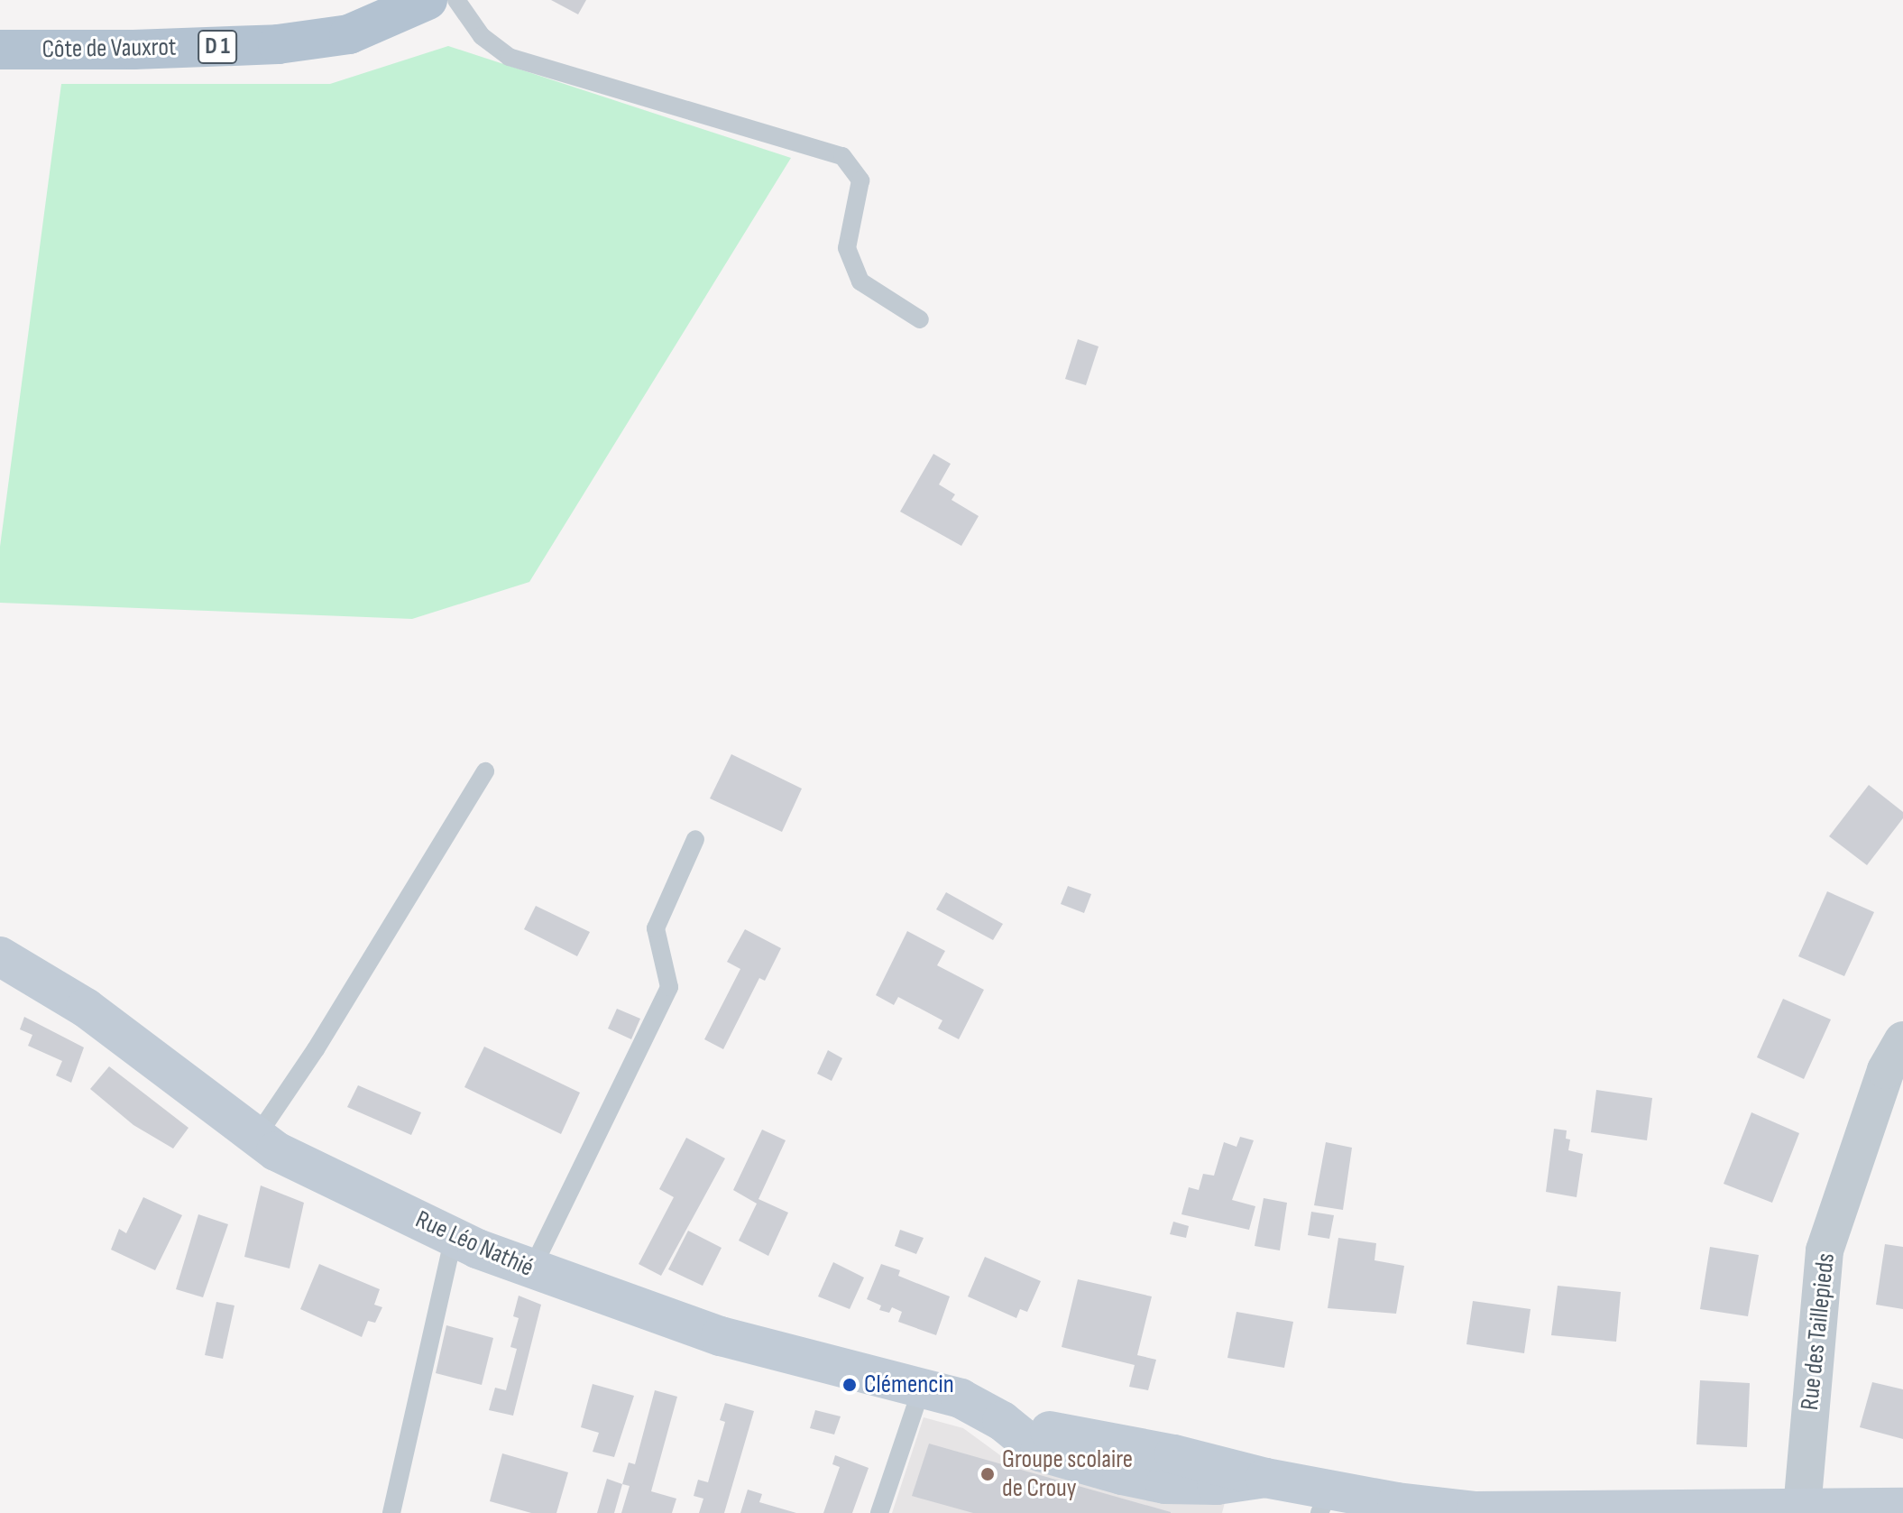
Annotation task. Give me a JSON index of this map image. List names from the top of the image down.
{
  "streets": {
    "main road": ["D 1", "Côte de Vauxrot", "Rue Léo Nathié"],
    "street": ["Rue des Taillepieds"]
  },
  "crossings": [
    ["Rue Léo Nathié", "Rue des Taillepieds"]
  ],
  "places": ["Clémencin", "Groupe scolaire de Crouy"]
}
